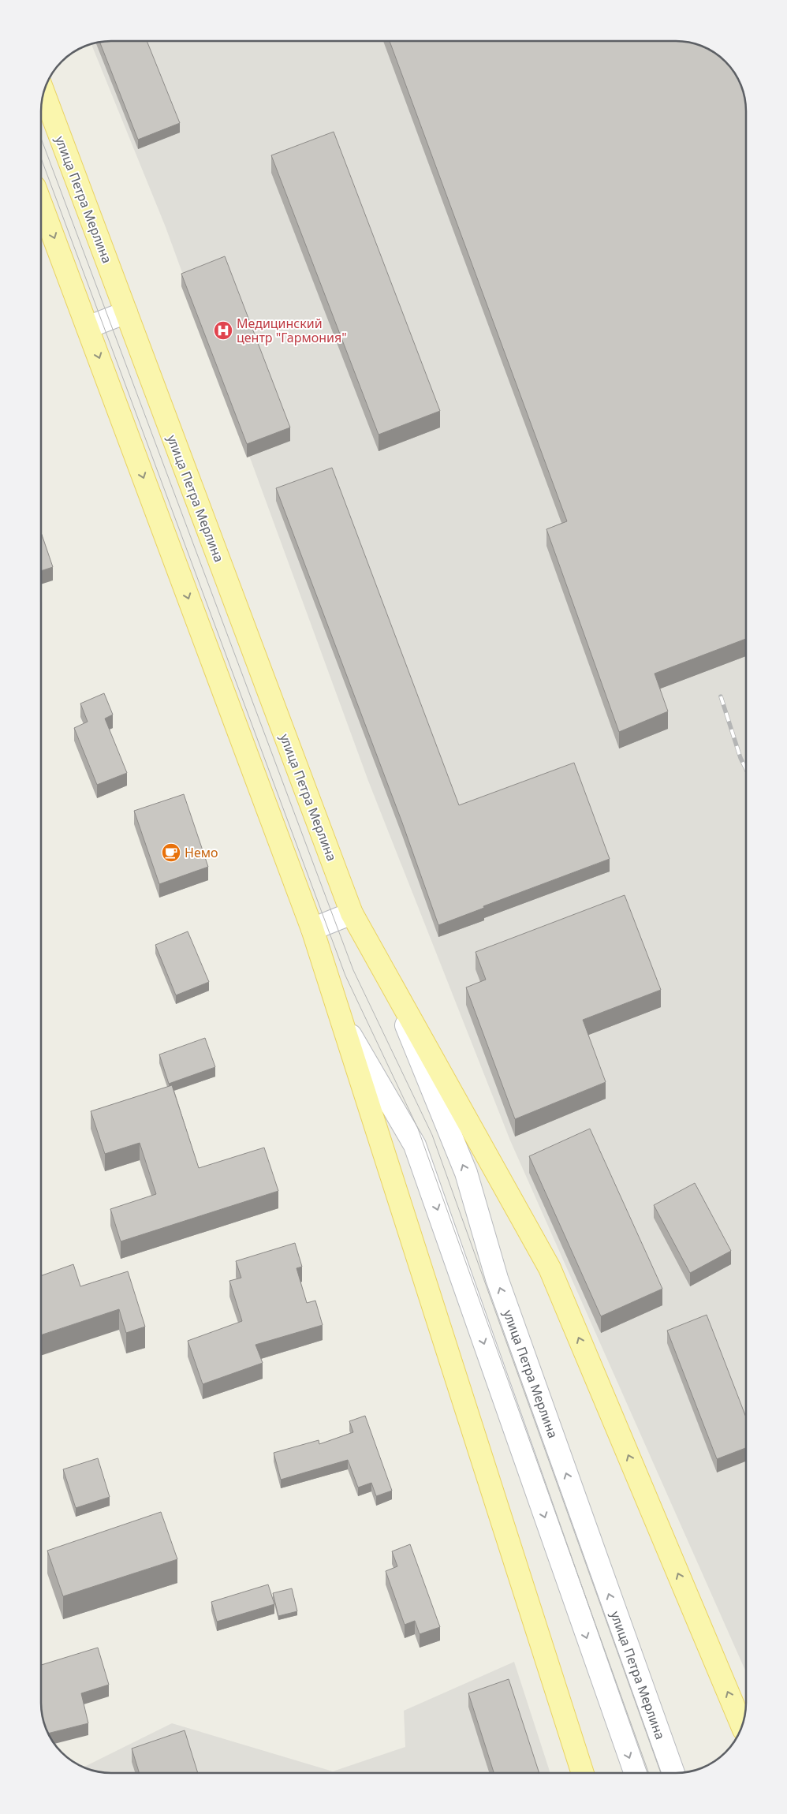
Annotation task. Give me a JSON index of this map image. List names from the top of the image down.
{
  "streets": {
    "main road": ["улица Петра Мерлина"]
  },
  "places": {
    "hospital": ["Медицинский центр \"Гармония\""],
    "cafe": ["Немо"]
  }
}
